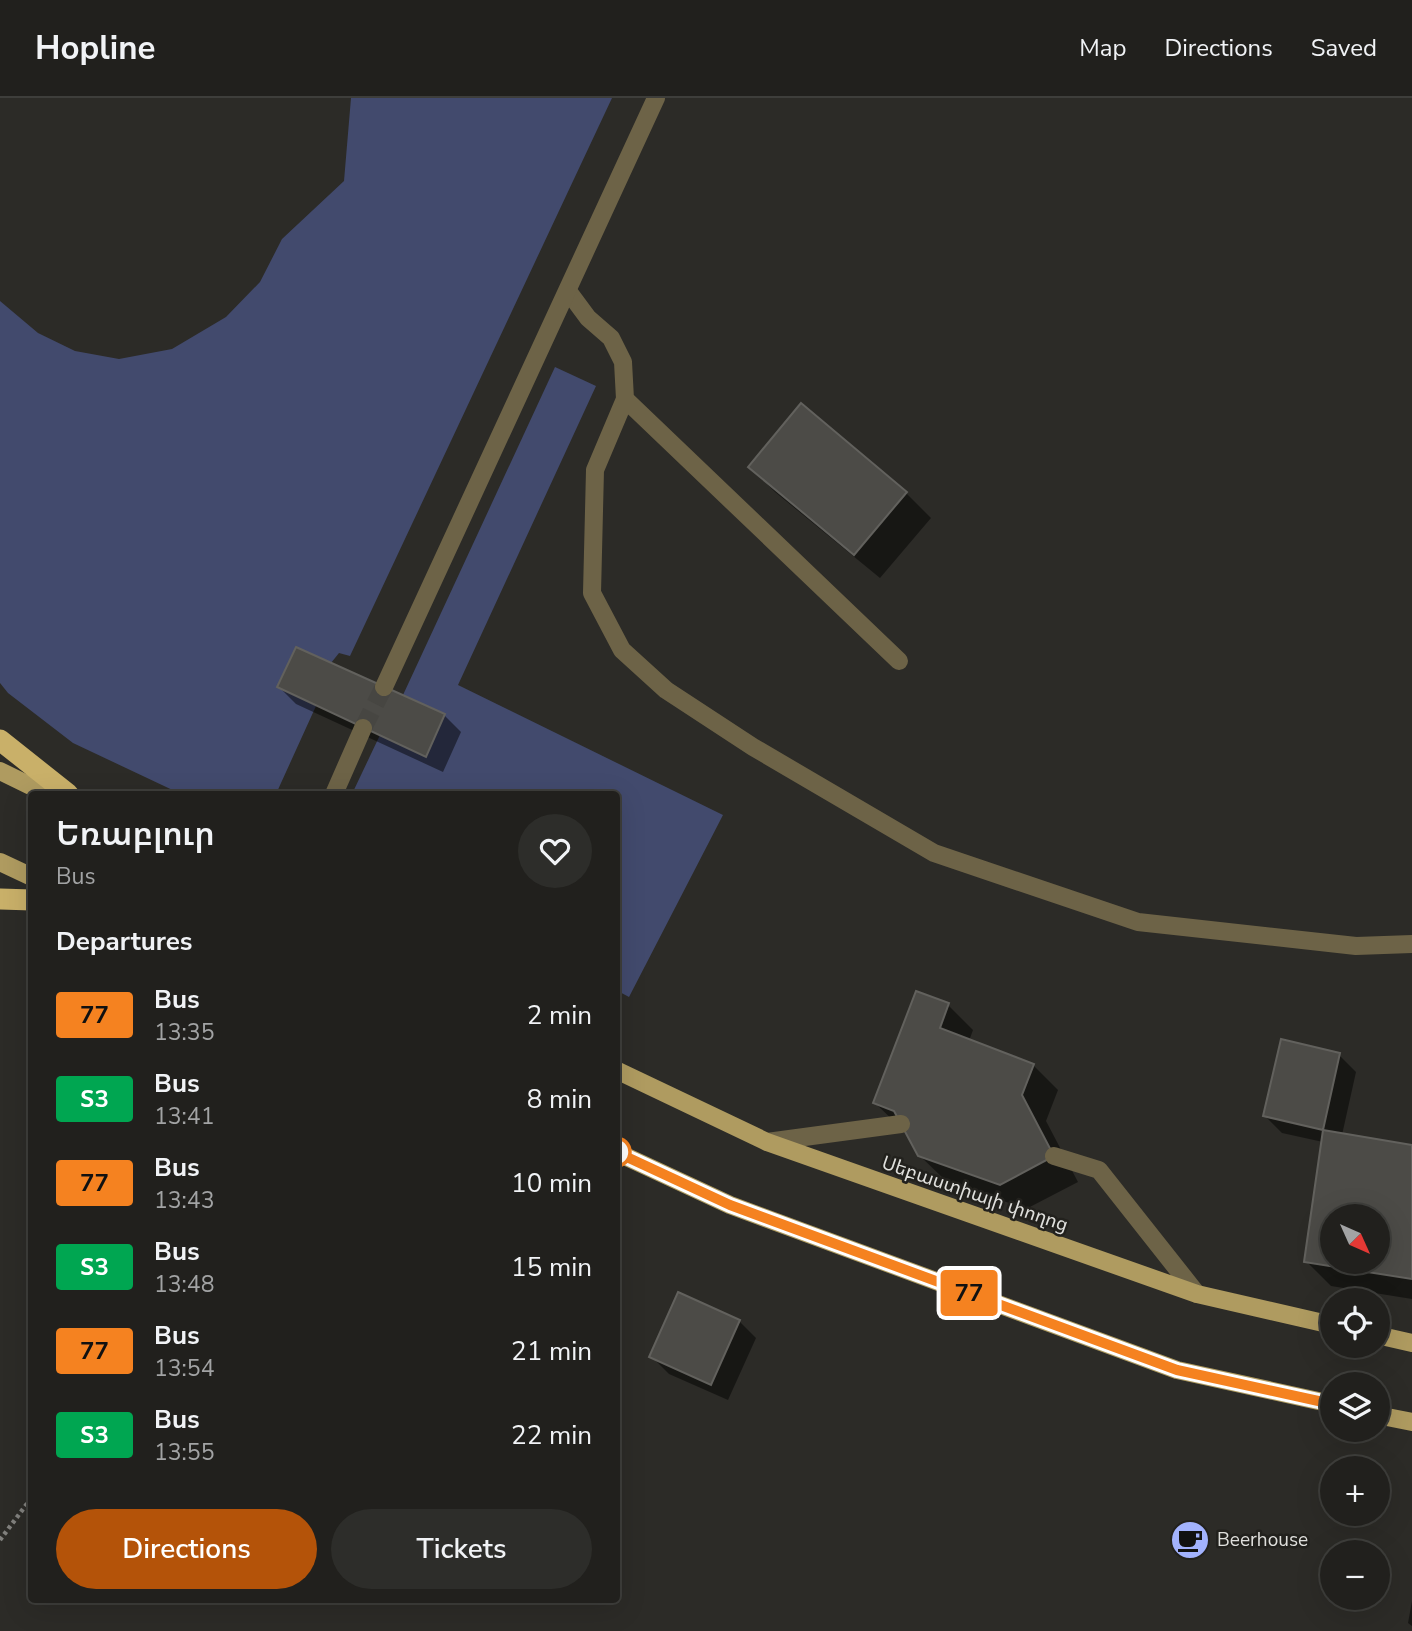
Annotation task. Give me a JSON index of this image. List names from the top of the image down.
{
  "streets": {
    "main road": ["Սեբաստիայի փողոց"]
  },
  "places": {
    "cafe": ["Beerhouse"]
  },
  "lines": ["bus line 77"],
  "north": "bottom right",
  "page": {
    "header": "Hopline",
    "nav": ["Map", "Directions", "Saved"],
    "on_map": "77",
    "heading": [
      ["Եռաբլուր", "Bus"],
      "Departures"
    ],
    "list": [
      {
        "mark": "77",
        "name": "Bus",
        "note": "13:35",
        "value": "2 min"
      },
      {
        "mark": "Տ3",
        "name": "Bus",
        "note": "13:41",
        "value": "8 min"
      },
      {
        "mark": "77",
        "name": "Bus",
        "note": "13:43",
        "value": "10 min"
      },
      {
        "mark": "Տ3",
        "name": "Bus",
        "note": "13:48",
        "value": "15 min"
      },
      {
        "mark": "77",
        "name": "Bus",
        "note": "13:54",
        "value": "21 min"
      },
      {
        "mark": "Տ3",
        "name": "Bus",
        "note": "13:55",
        "value": "22 min"
      }
    ],
    "map_buttons": ["+", "−"],
    "buttons": ["Directions", "Tickets"]
  }
}
